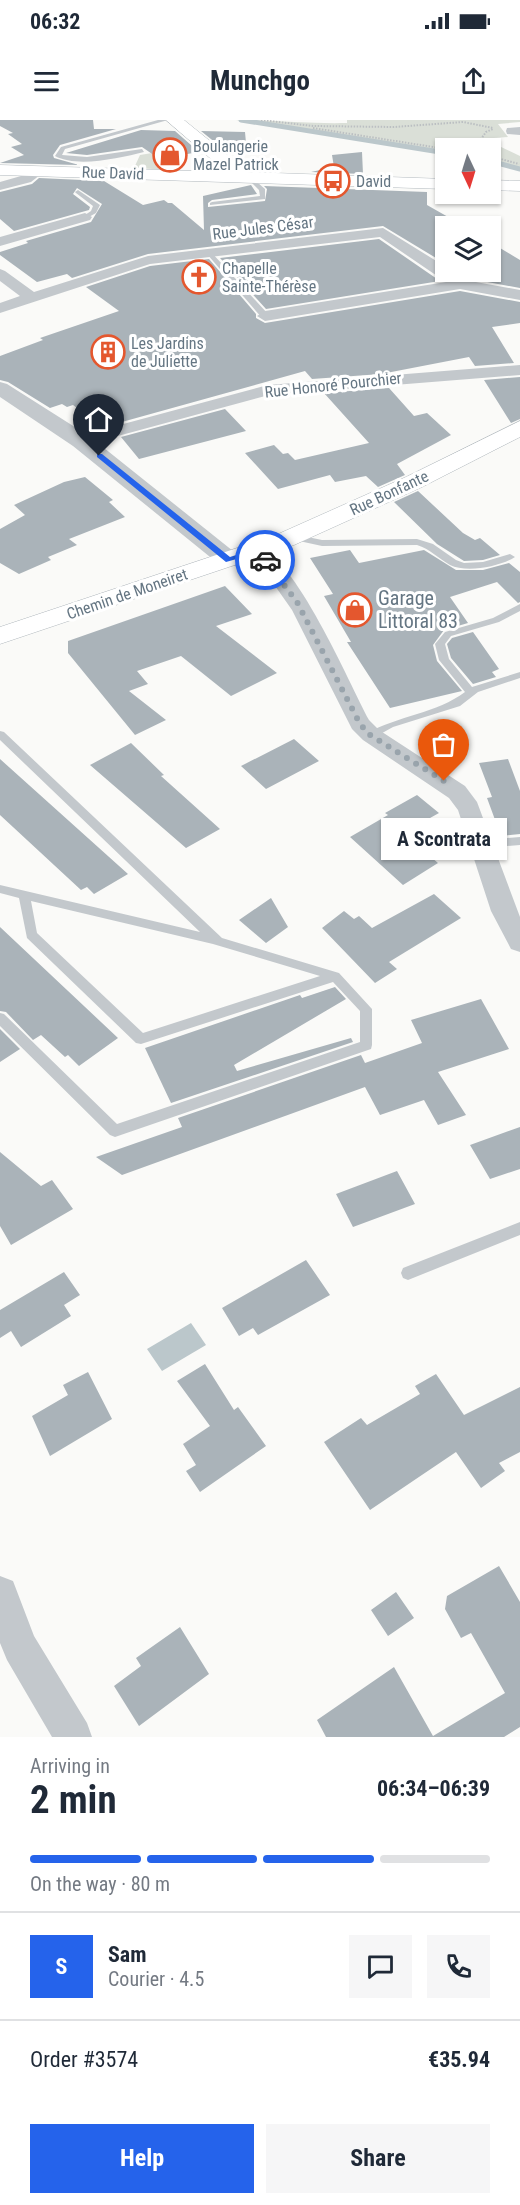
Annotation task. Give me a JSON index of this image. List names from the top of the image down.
{
  "streets": {
    "main road": ["Rue David", "Rue Bonfante", "Chemin de Moneiret"],
    "street": ["Rue Jules César", "Rue Honoré Pourchier"]
  },
  "crossings": [
    ["Rue Bonfante", "Chemin de Moneiret"]
  ],
  "places": {
    "shop": ["Boulangerie Mazel Patrick", "Garage Littoral 83"],
    "bus stop": ["David"],
    "church": ["Chapelle Sainte-Thérèse"],
    "building": ["Les Jardins de Juliette"],
    "other": ["A Scontrata"]
  },
  "north": "bottom",
  "page": {
    "status": "06:32",
    "header": "Munchgo",
    "bubble": "A Scontrata",
    "heading": ["2 min", "Arriving in", "06:34–06:39"],
    "panel": [
      "Sam",
      "Courier · 4.5",
      "Order #3574",
      "€35.94"
    ],
    "bar": "On the way · 80 m",
    "round": "S",
    "buttons": ["Help", "Share"]
  }
}
